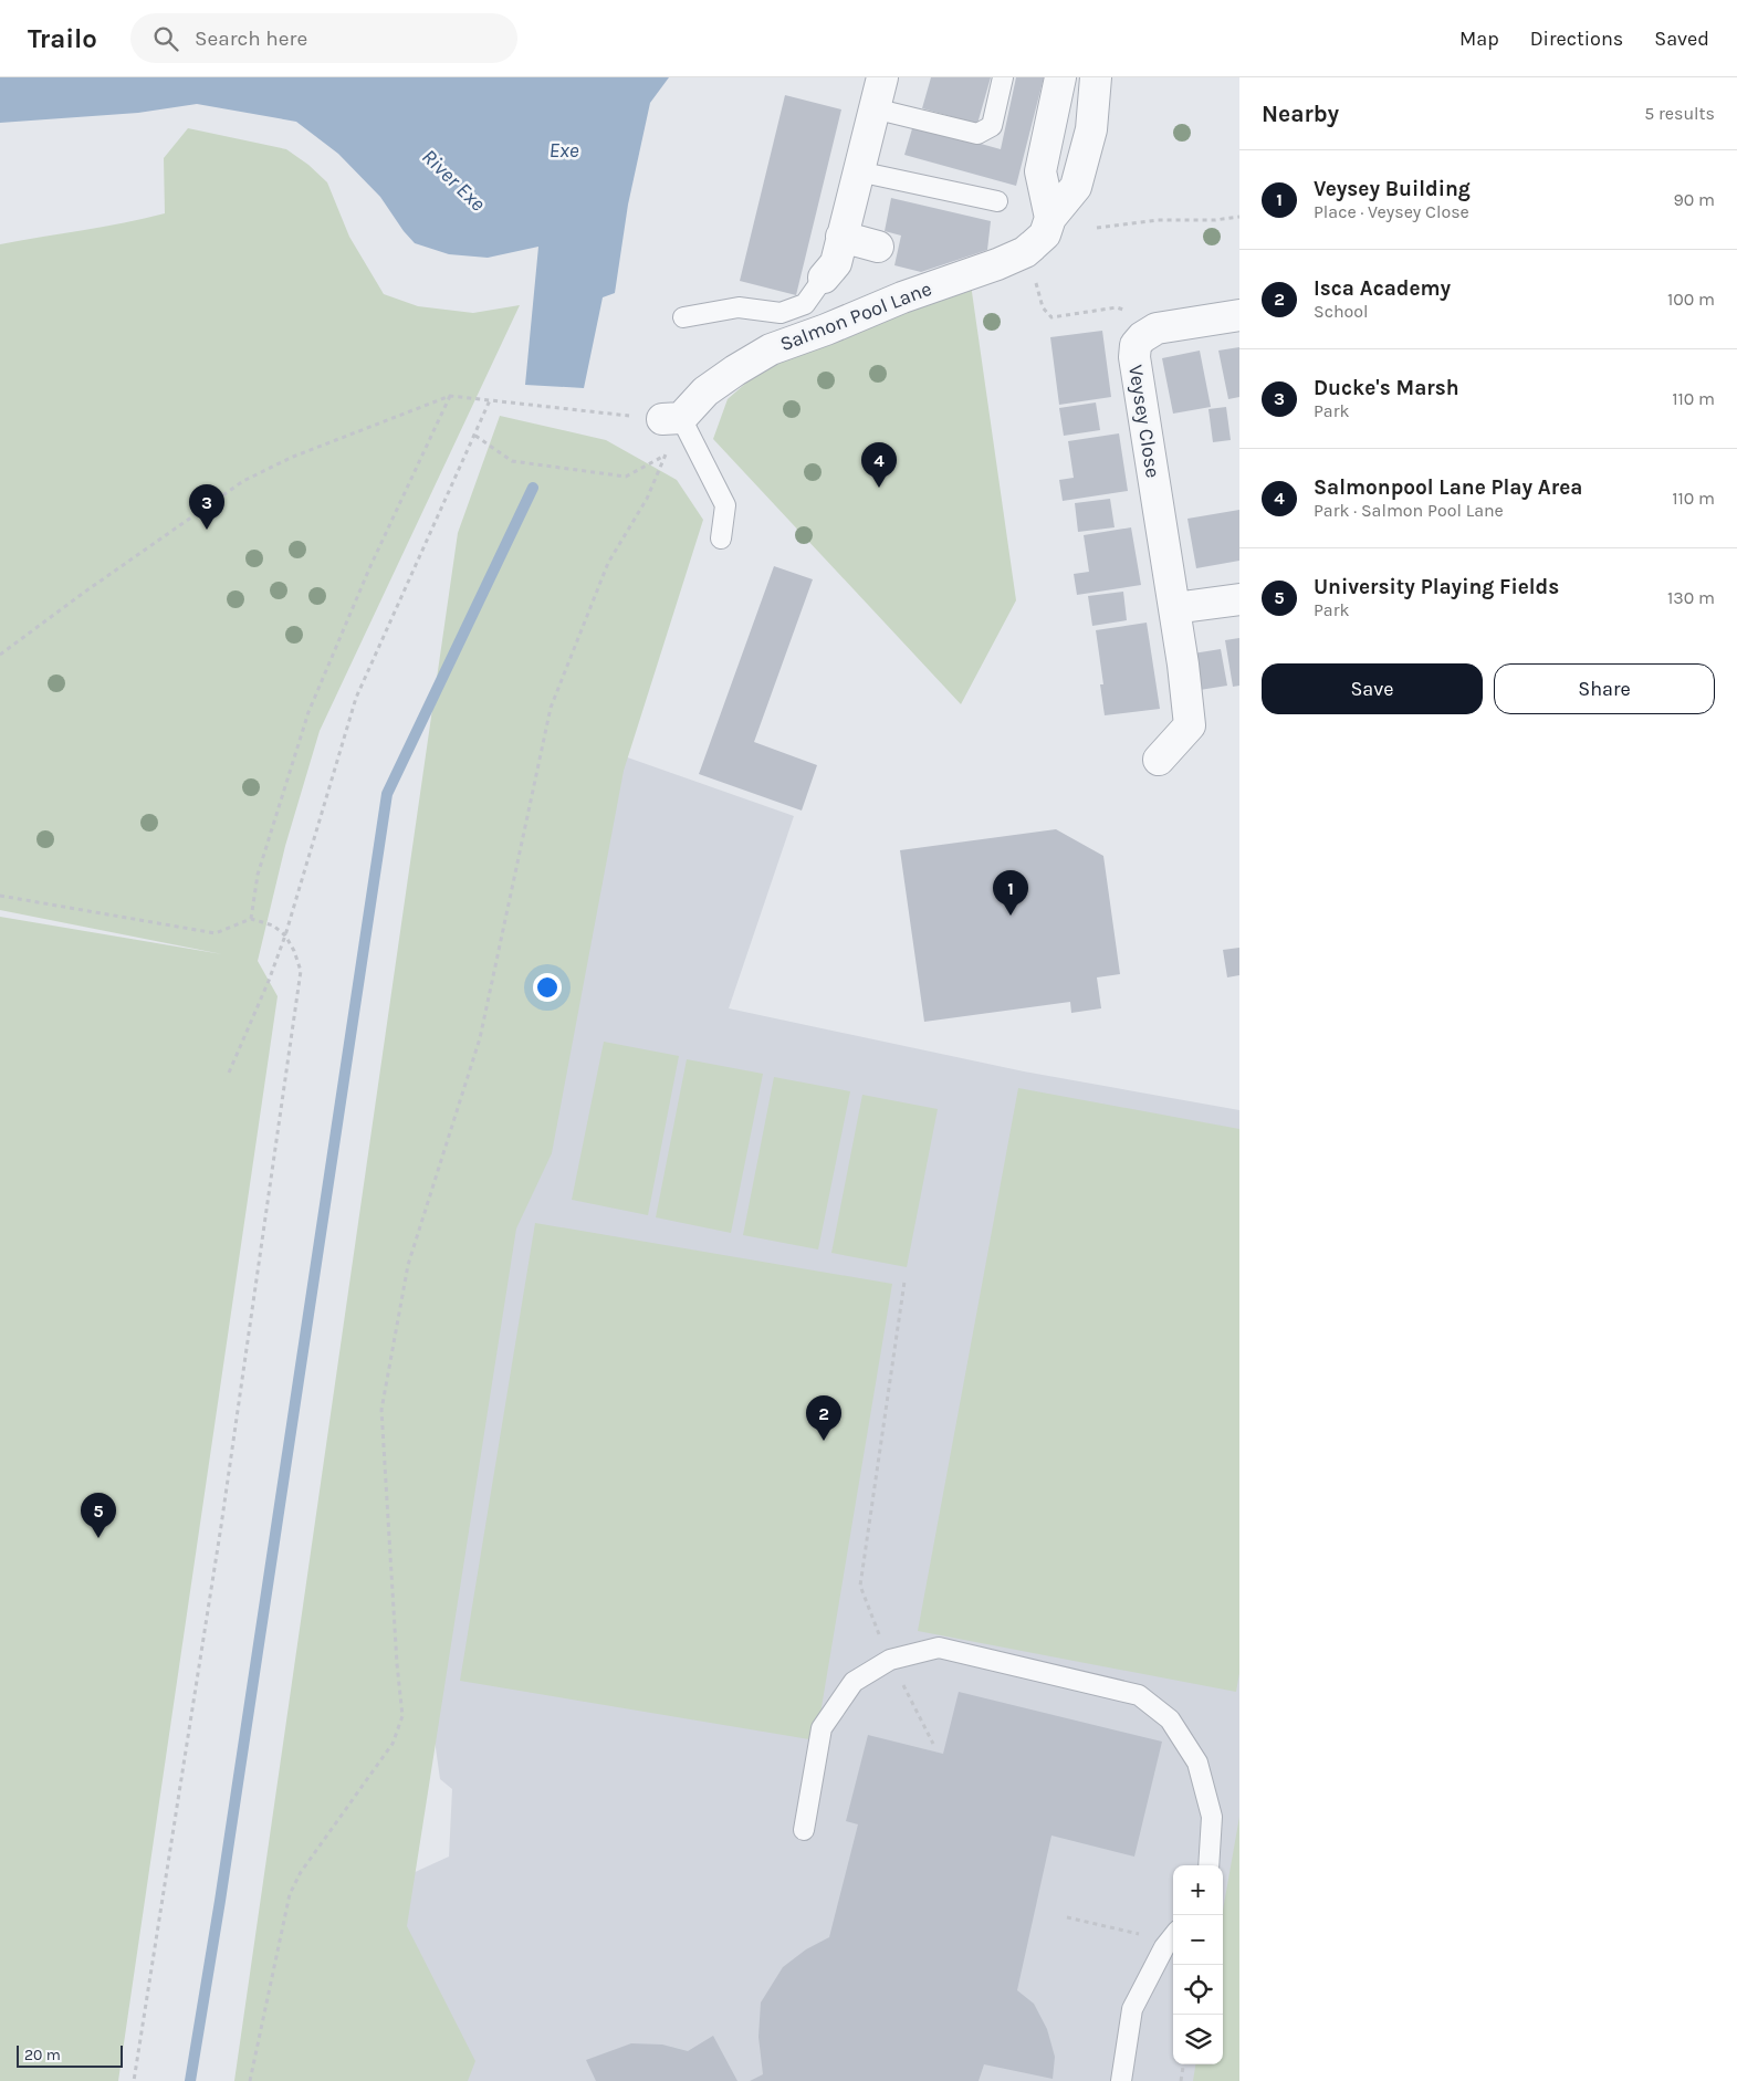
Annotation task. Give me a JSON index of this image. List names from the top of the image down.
{
  "streets": {
    "street": ["Salmon Pool Lane", "Veysey Close"]
  },
  "water": ["Exe", "River Exe"],
  "scale_bar": "20 m",
  "page": {
    "header": "Trailo",
    "search": "Search here",
    "nav": ["Map", "Directions", "Saved"],
    "heading": ["Nearby", "5 results"],
    "list": [
      {
        "mark": "1",
        "name": "Veysey Building",
        "note": "Place · Veysey Close",
        "value": "90 m"
      },
      {
        "mark": "2",
        "name": "Isca Academy",
        "note": "School",
        "value": "100 m"
      },
      {
        "mark": "3",
        "name": "Ducke's Marsh",
        "note": "Park",
        "value": "110 m"
      },
      {
        "mark": "4",
        "name": "Salmonpool Lane Play Area",
        "note": "Park · Salmon Pool Lane",
        "value": "110 m"
      },
      {
        "mark": "5",
        "name": "University Playing Fields",
        "note": "Park",
        "value": "130 m"
      }
    ],
    "pins": [
      "4",
      "3",
      "1",
      "2",
      "5"
    ],
    "buttons": ["Save", "Share"],
    "map_buttons": ["+", "−"],
    "scale": "20 m"
  }
}
